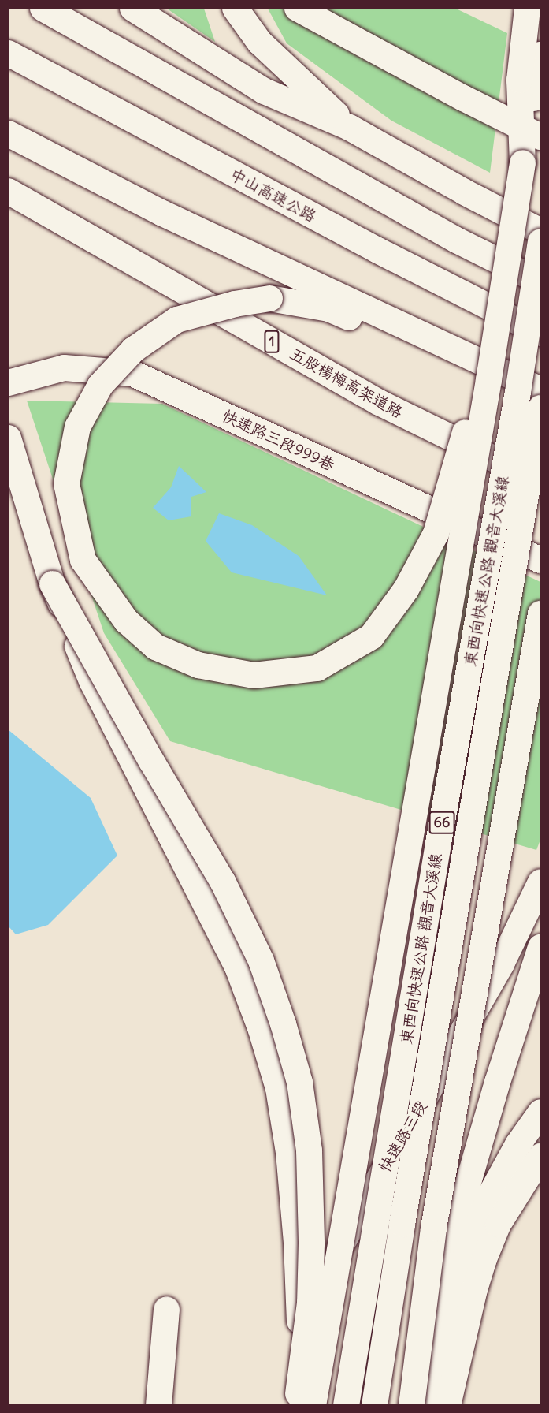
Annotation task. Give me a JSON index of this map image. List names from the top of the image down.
{
  "streets": {
    "main road": [
      "中山高速公路",
      "1",
      "五股楊梅高架道路",
      "快速路三段999巷",
      "東西向快速公路 觀音大溪線",
      "66",
      "快速路三段"
    ]
  }
}
